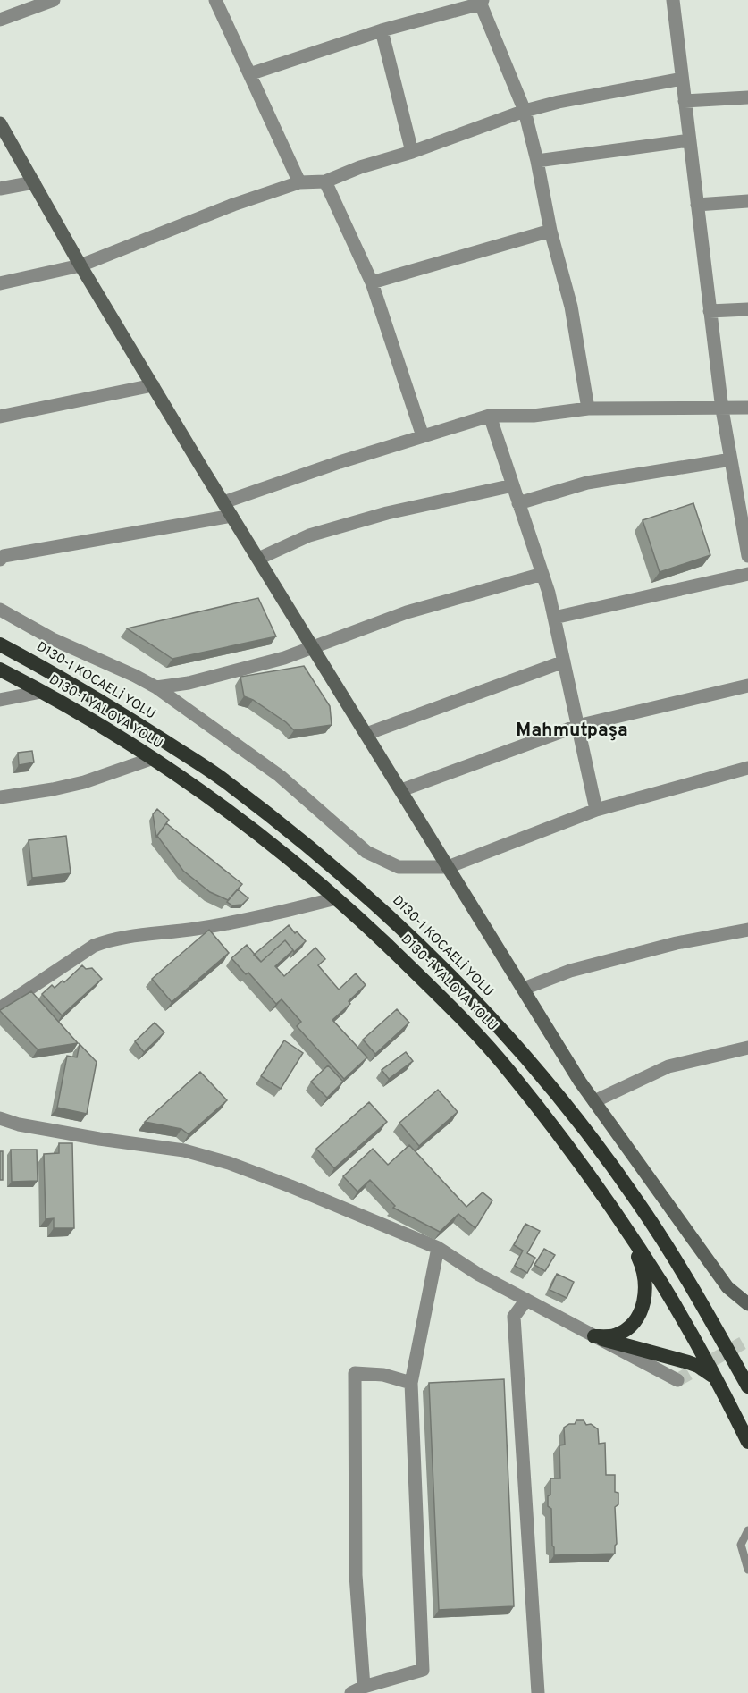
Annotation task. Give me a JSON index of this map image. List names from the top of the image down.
{
  "streets": {
    "highway": ["D130-1 KOCAELİ YOLU", "D130-1 YALOVA YOLU"]
  },
  "districts": ["Mahmutpaşa"]
}
